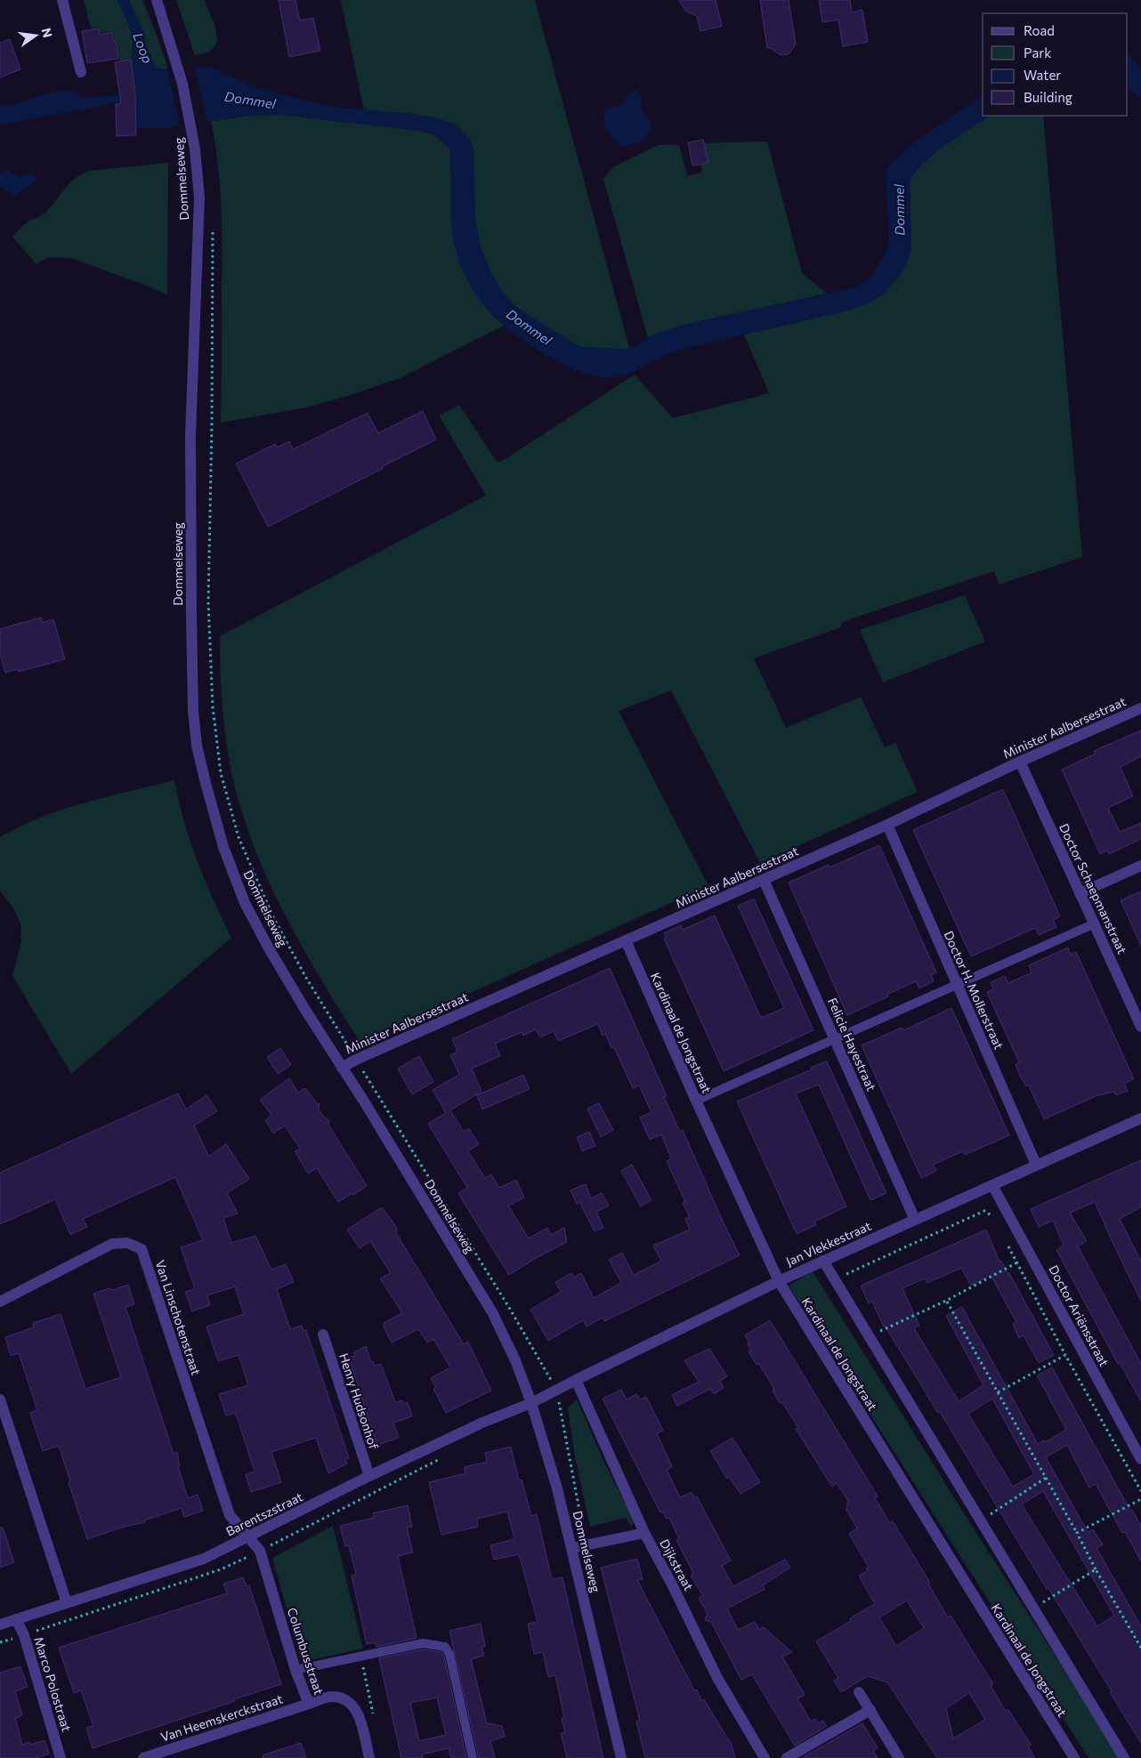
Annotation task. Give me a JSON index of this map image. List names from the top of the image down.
{
  "streets": {
    "street": [
      "Dommelseweg",
      "Minister Aalbersestraat",
      "Doctor Schaepmanstraat",
      "Doctor H. Mollerstraat",
      "Kardinaal de Jongstraat",
      "Felicie Hayestraat",
      "Jan Vlekkestraat",
      "Doctor Ariënsstraat",
      "Van Linschotenstraat",
      "Henry Hudsonhof",
      "Barentszstraat",
      "Dijkstraat",
      "Columbusstraat",
      "Marco Polostraat",
      "Van Heemskerckstraat"
    ]
  },
  "crossings": [
    ["Dommelseweg", "Minister Aalbersestraat"],
    ["Dommelseweg", "Jan Vlekkestraat"],
    ["Dommelseweg", "Barentszstraat"],
    ["Minister Aalbersestraat", "Doctor Schaepmanstraat"],
    ["Minister Aalbersestraat", "Doctor H. Mollerstraat"],
    ["Minister Aalbersestraat", "Kardinaal de Jongstraat"],
    ["Minister Aalbersestraat", "Felicie Hayestraat"],
    ["Doctor H. Mollerstraat", "Jan Vlekkestraat"],
    ["Kardinaal de Jongstraat", "Jan Vlekkestraat"],
    ["Felicie Hayestraat", "Jan Vlekkestraat"],
    ["Jan Vlekkestraat", "Doctor Ariënsstraat"],
    ["Jan Vlekkestraat", "Barentszstraat"],
    ["Jan Vlekkestraat", "Dijkstraat"],
    ["Van Linschotenstraat", "Barentszstraat"],
    ["Van Linschotenstraat", "Columbusstraat"],
    ["Henry Hudsonhof", "Barentszstraat"],
    ["Barentszstraat", "Columbusstraat"],
    ["Barentszstraat", "Marco Polostraat"],
    ["Columbusstraat", "Van Heemskerckstraat"]
  ],
  "water": ["Loop", "Dommel"],
  "legend": [
    "Road",
    "Park",
    "Water",
    "Building"
  ],
  "north": "right"
}
